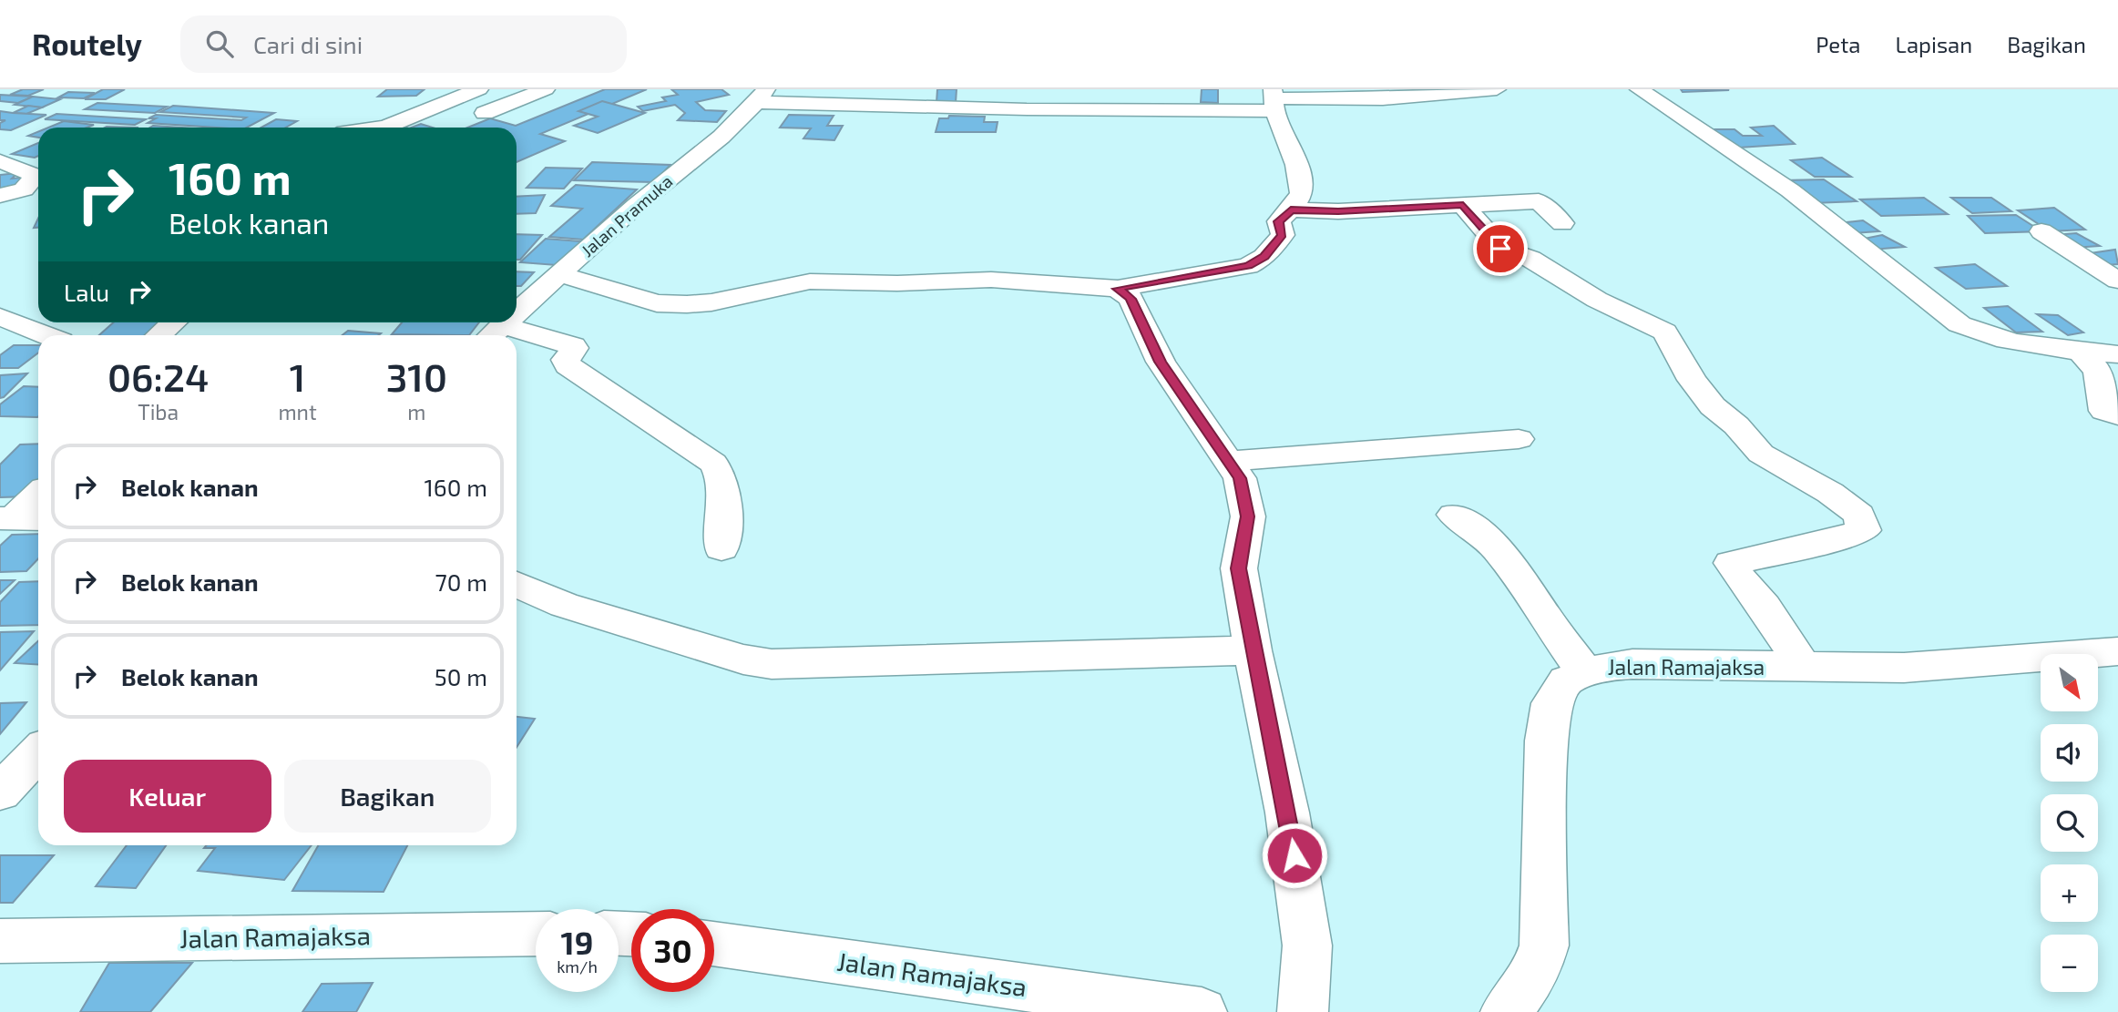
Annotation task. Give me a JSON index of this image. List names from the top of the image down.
{
  "streets": {
    "street": ["Jalan Pramuka", "Jalan Ramajaksa"]
  },
  "north": "bottom right",
  "page": {
    "header": "Routely",
    "search": "Cari di sini",
    "nav": ["Peta", "Lapisan", "Bagikan"],
    "turn": ["160 m", "Belok kanan"],
    "then": "Lalu",
    "eta": [
      "06:24",
      "Tiba",
      "1",
      "mnt",
      "310",
      "m"
    ],
    "list": [
      {
        "name": "Belok kanan",
        "value": "160 m"
      },
      {
        "name": "Belok kanan",
        "value": "70 m"
      },
      {
        "name": "Belok kanan",
        "value": "50 m"
      }
    ],
    "map_buttons": ["+", "−"],
    "buttons": ["Keluar", "Bagikan"],
    "speed": "19 km/h",
    "limit": "30"
  }
}
